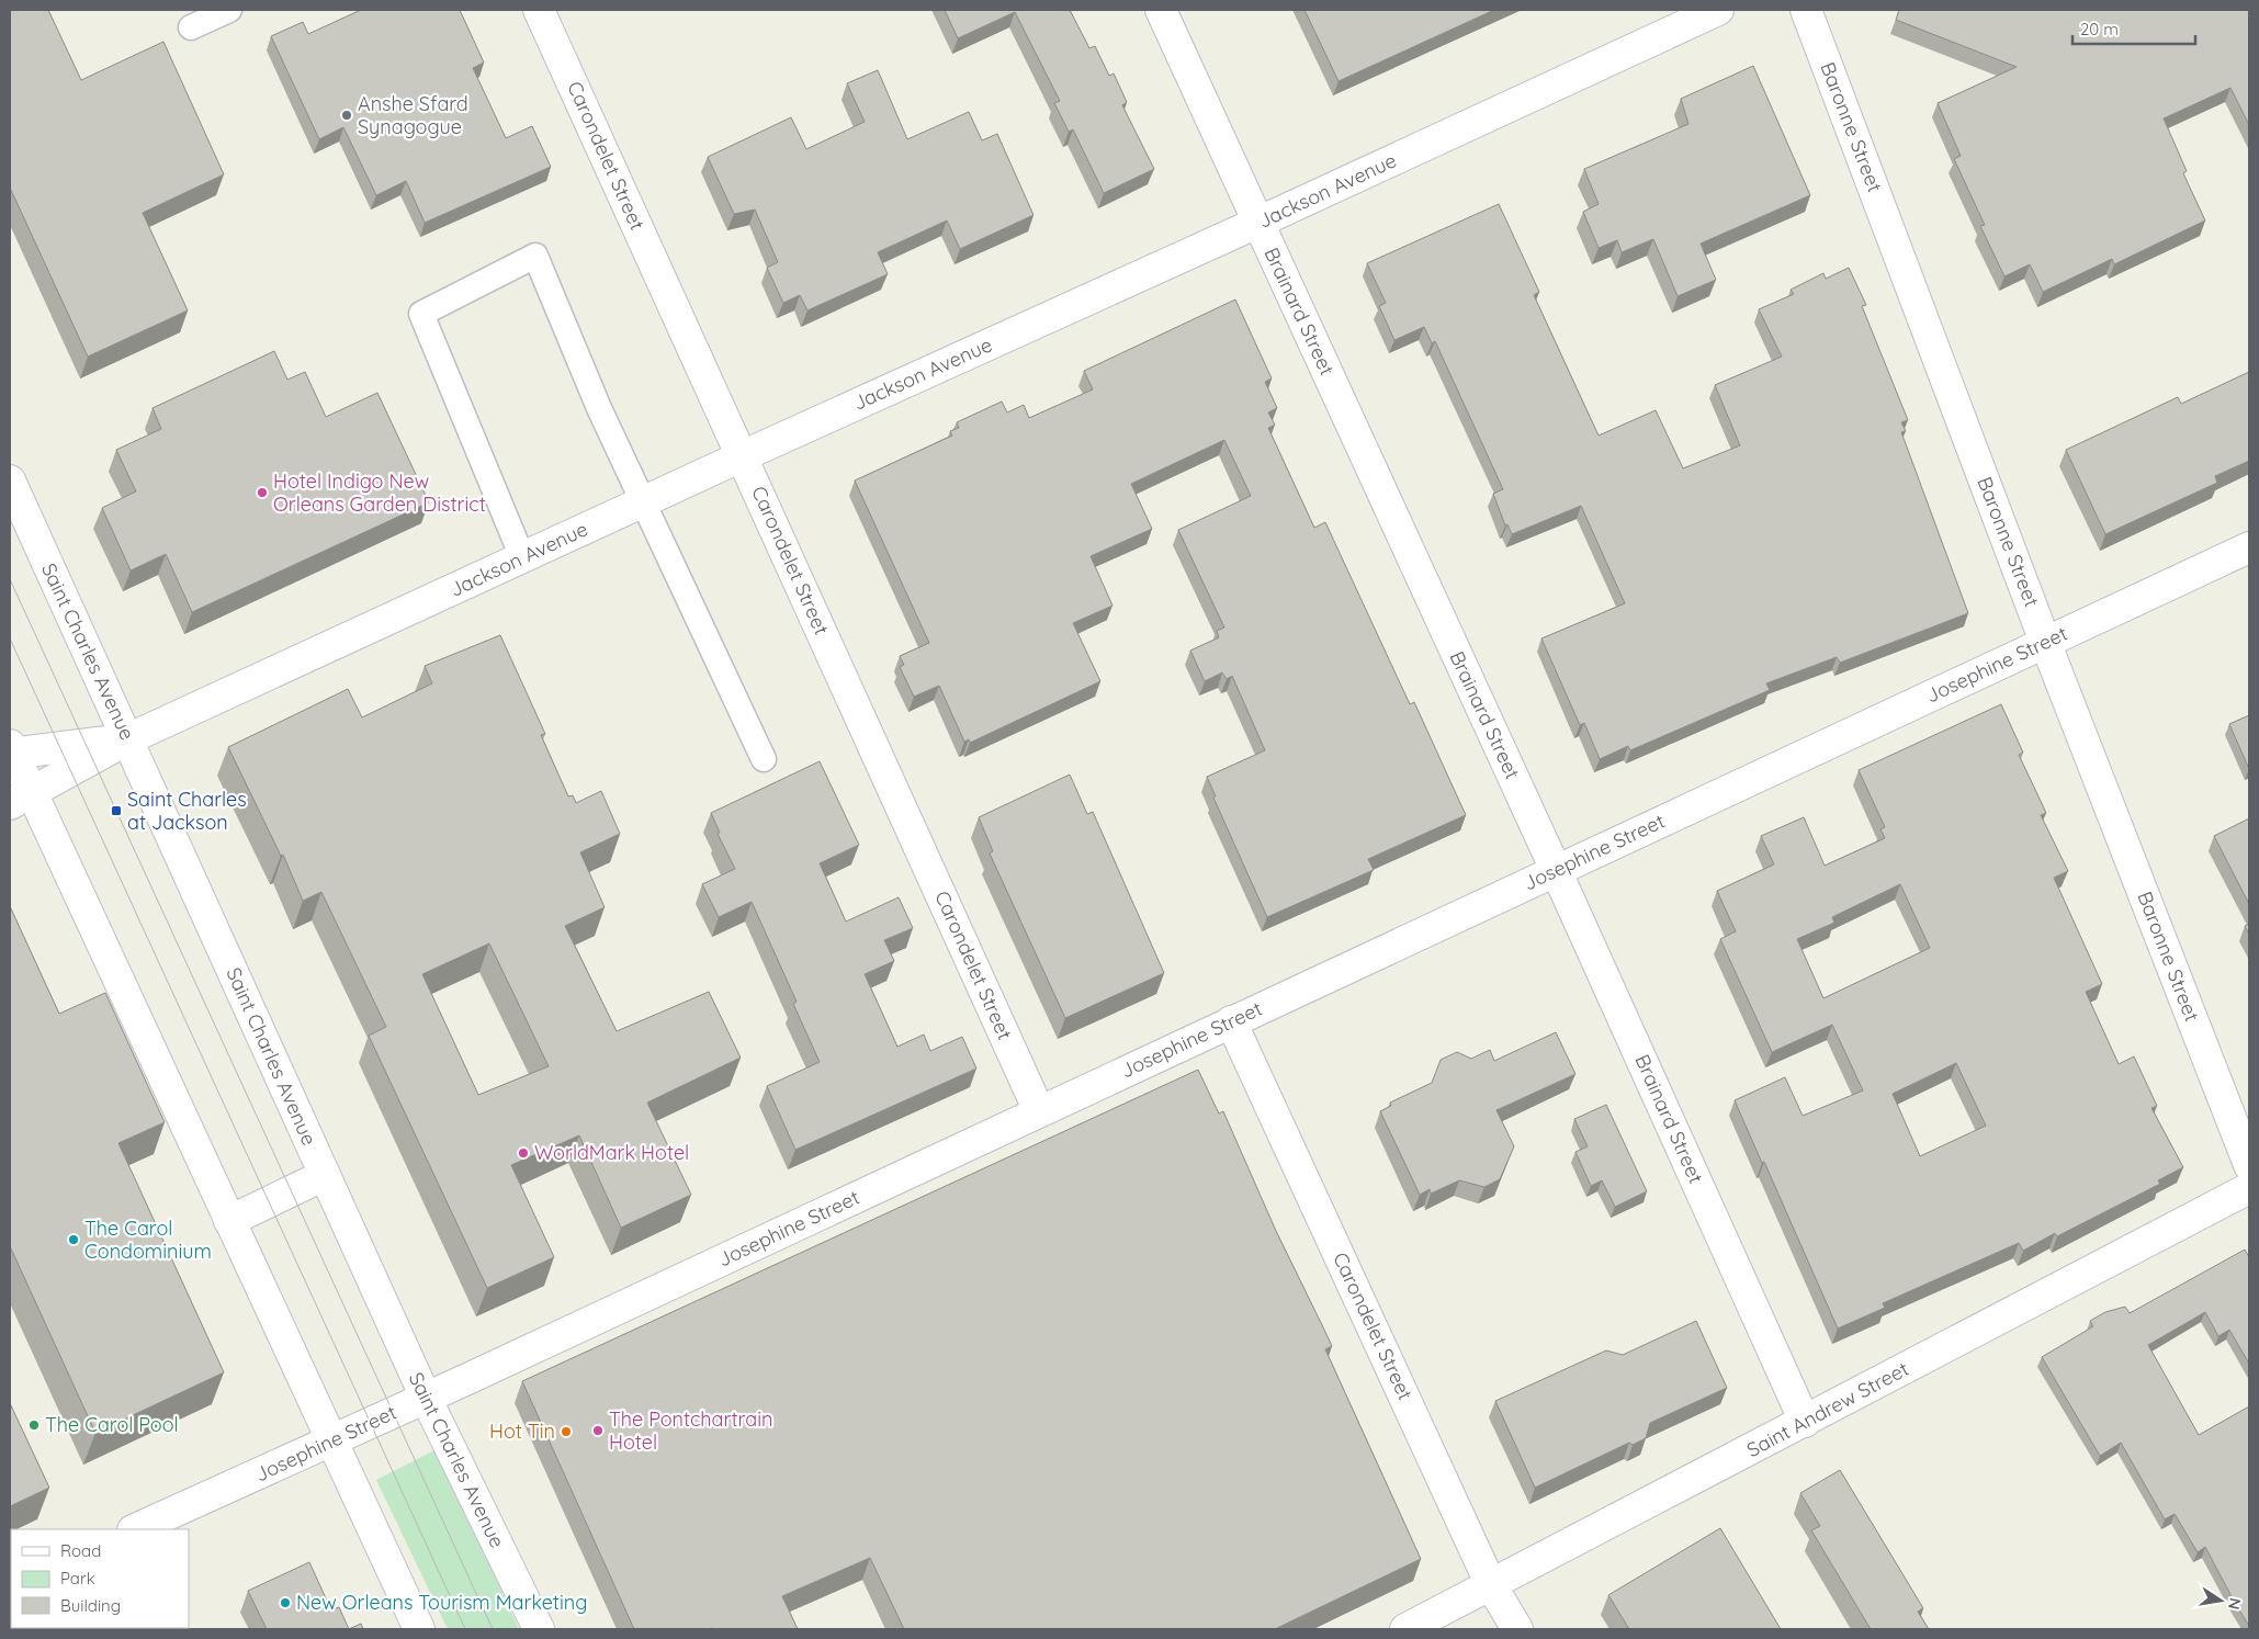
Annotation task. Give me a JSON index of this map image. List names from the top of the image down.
{
  "streets": {
    "street": [
      "Baronne Street",
      "Carondelet Street",
      "Jackson Avenue",
      "Brainard Street",
      "Saint Charles Avenue",
      "Josephine Street",
      "Saint Andrew Street"
    ]
  },
  "crossings": [
    ["Baronne Street", "Josephine Street"],
    ["Carondelet Street", "Jackson Avenue"],
    ["Carondelet Street", "Josephine Street"],
    ["Carondelet Street", "Saint Andrew Street"],
    ["Jackson Avenue", "Brainard Street"],
    ["Jackson Avenue", "Saint Charles Avenue"],
    ["Brainard Street", "Josephine Street"],
    ["Brainard Street", "Saint Andrew Street"],
    ["Saint Charles Avenue", "Josephine Street"]
  ],
  "places": {
    "other": [
      "Anshe Sfard Synagogue",
      "Hotel Indigo New Orleans Garden District",
      "WorldMark Hotel",
      "The Carol Condominium",
      "The Carol Pool",
      "The Pontchartrain Hotel",
      "Hot Tin",
      "New Orleans Tourism Marketing"
    ],
    "transit": ["Saint Charles at Jackson"]
  },
  "legend": ["Road", "Park", "Building"],
  "scale_bar": "20 m",
  "north": "right"
}
